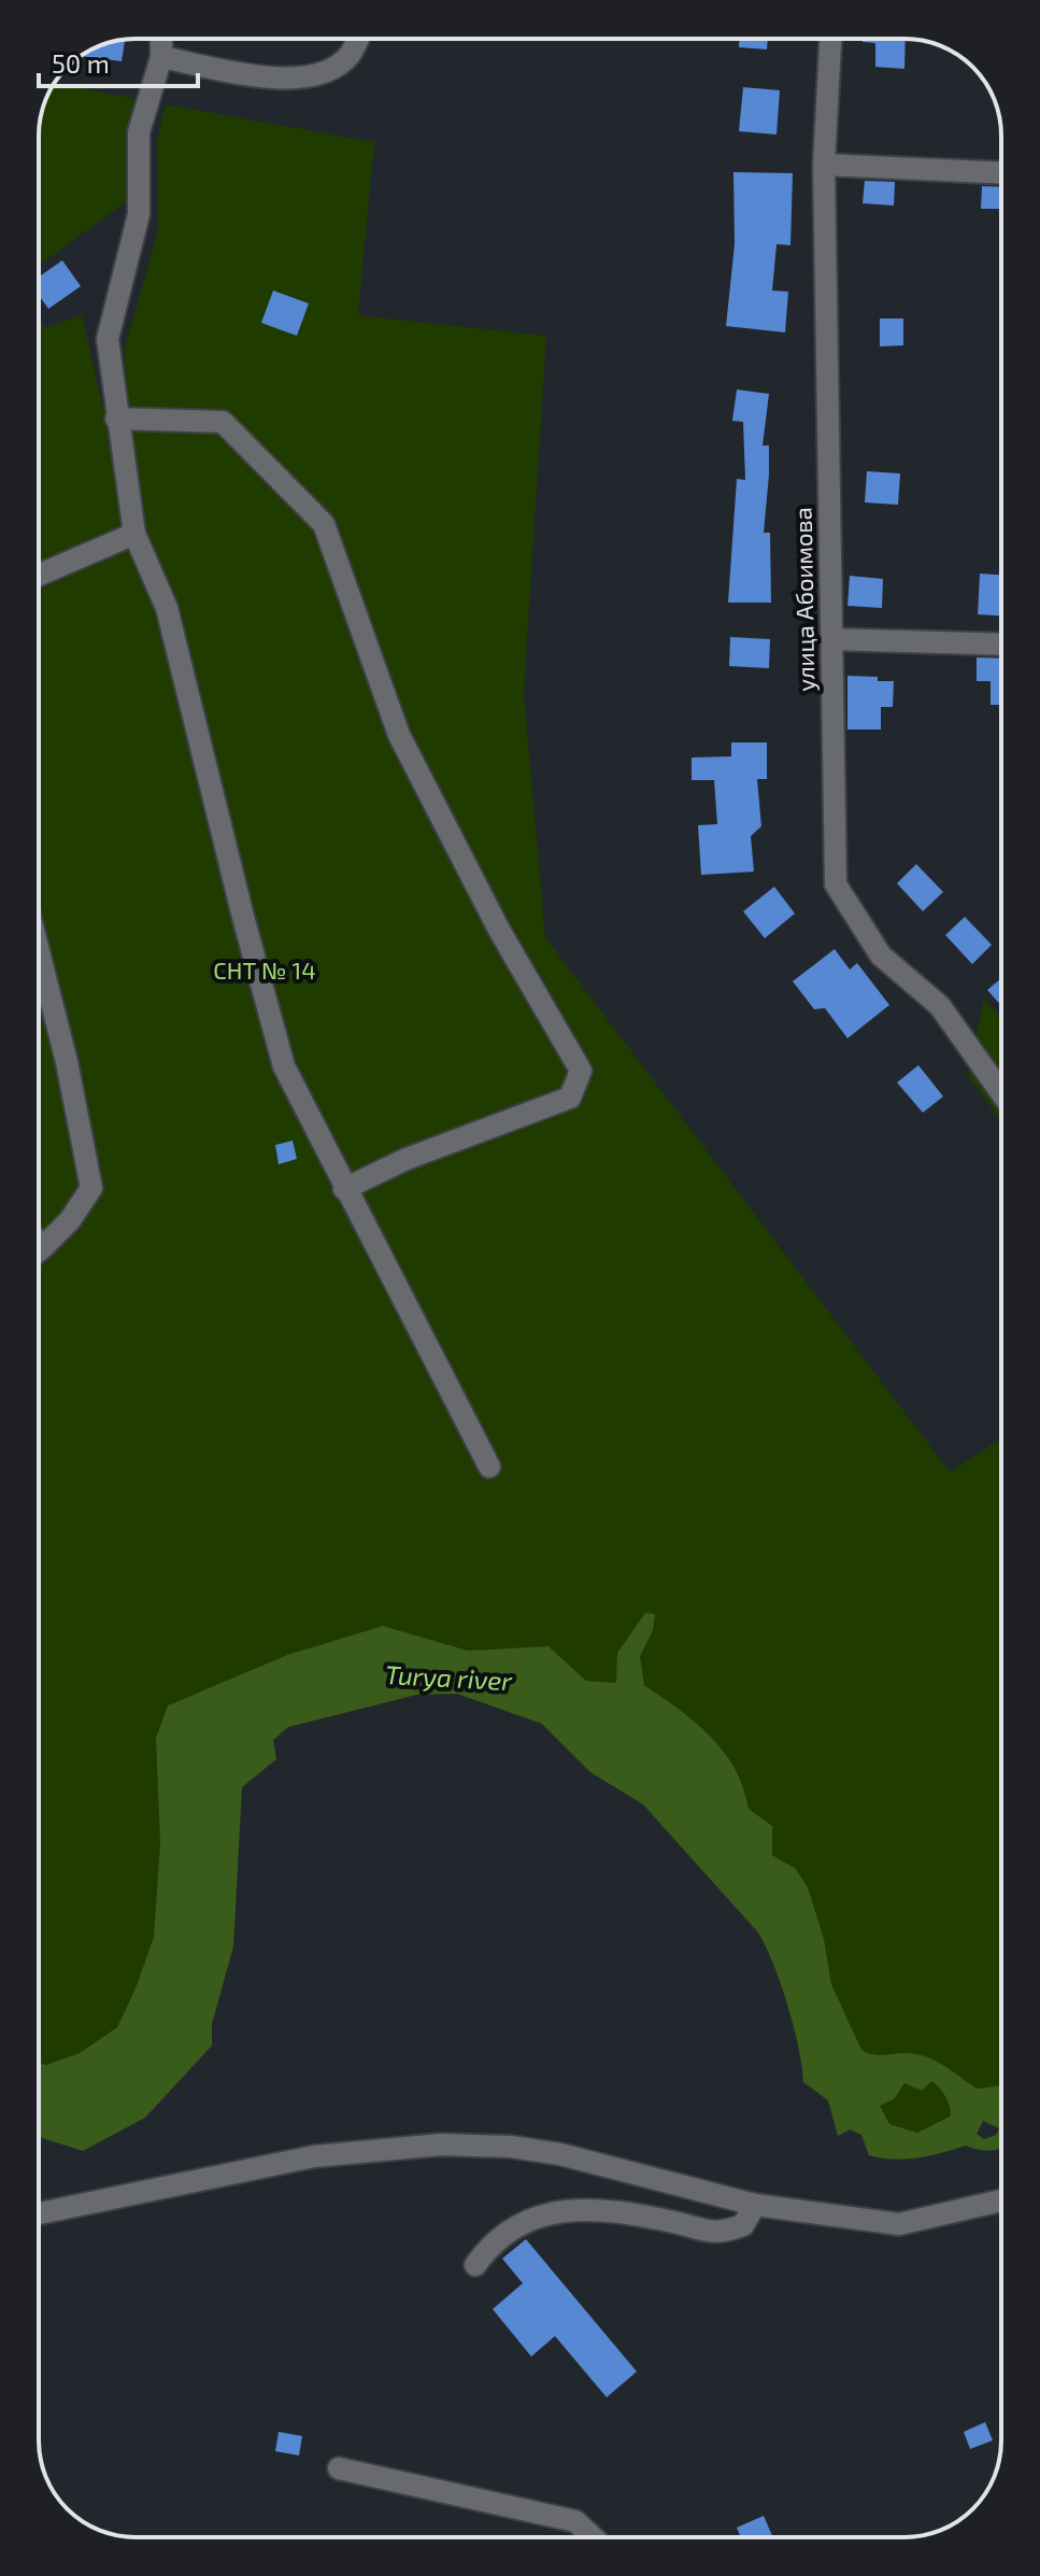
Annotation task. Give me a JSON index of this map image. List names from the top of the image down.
{
  "streets": {
    "street": ["улица Абоимова"]
  },
  "water": ["Turya river"],
  "parks": ["СНТ № 14"],
  "scale_bar": "50 m"
}
